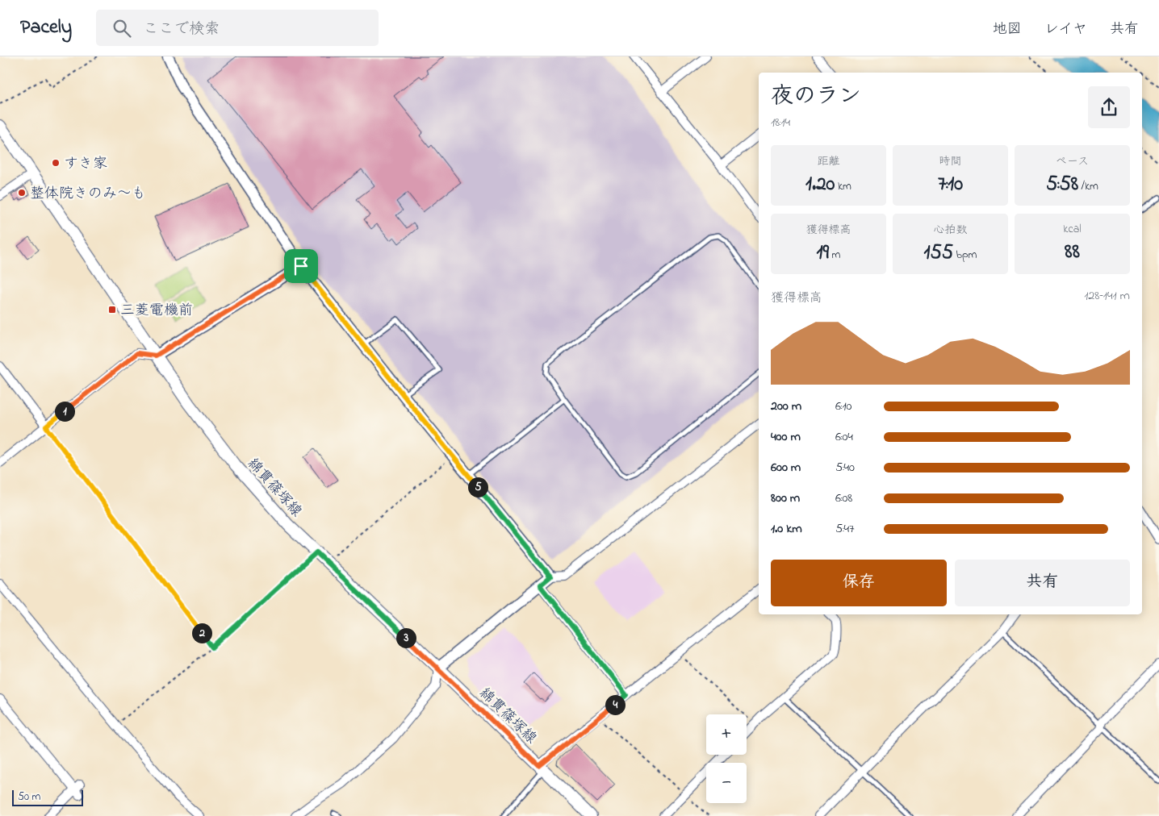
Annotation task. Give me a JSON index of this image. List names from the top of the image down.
{
  "streets": {
    "main road": ["綿貫篠塚線"]
  },
  "places": {
    "other": ["すき家", "整体院きのみ〜も"],
    "transit": ["三菱電機前"]
  },
  "scale_bar": "50 m",
  "page": {
    "header": "Pacely",
    "search": "ここで検索",
    "nav": ["地図", "レイヤ", "共有"],
    "heading": ["夜のラン", "18:14"],
    "stats": [
      ["距離", "1.20 km"],
      ["時間", "7:10"],
      ["ペース", "5:58 /km"],
      ["獲得標高", "19 m"],
      ["心拍数", "155 bpm"],
      ["kcal", "88"]
    ],
    "chart": ["獲得標高", "128–141 m"],
    "list": [
      {
        "name": "200 m",
        "note": "6:10"
      },
      {
        "name": "400 m",
        "note": "6:04"
      },
      {
        "name": "600 m",
        "note": "5:40"
      },
      {
        "name": "800 m",
        "note": "6:08"
      },
      {
        "name": "1.0 km",
        "note": "5:47"
      }
    ],
    "pins": [
      "1",
      "5",
      "2",
      "3",
      "4"
    ],
    "buttons": ["保存", "共有"],
    "map_buttons": ["+", "−"],
    "scale": "50 m"
  }
}
